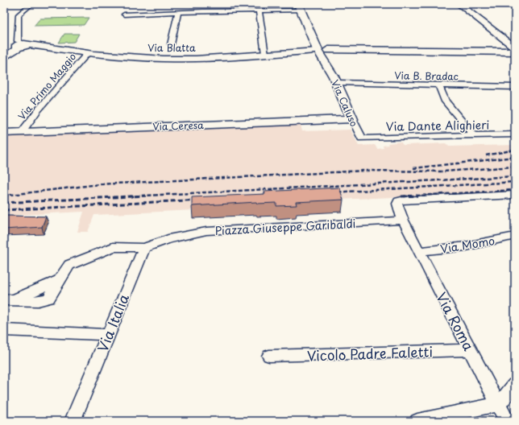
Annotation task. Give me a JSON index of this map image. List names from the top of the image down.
{
  "streets": {
    "main road": ["Via Caluso"],
    "street": [
      "Via Blatta",
      "Via B. Bradac",
      "Via Primo Maggio",
      "Via Ceresa",
      "Via Dante Alighieri",
      "Piazza Giuseppe Garibaldi",
      "Via Momo",
      "Via Roma",
      "Via Italia",
      "Vicolo Padre Faletti"
    ]
  },
  "crossings": [
    ["Via Blatta", "Via Primo Maggio"],
    ["Via Blatta", "Via Caluso"],
    ["Via B. Bradac", "Via Caluso"],
    ["Via Primo Maggio", "Via Ceresa"],
    ["Via Caluso", "Via Ceresa"],
    ["Via Caluso", "Via Dante Alighieri"],
    ["Piazza Giuseppe Garibaldi", "Via Roma"],
    ["Piazza Giuseppe Garibaldi", "Via Italia"],
    ["Via Momo", "Via Roma"],
    ["Via Roma", "Vicolo Padre Faletti"]
  ]
}
